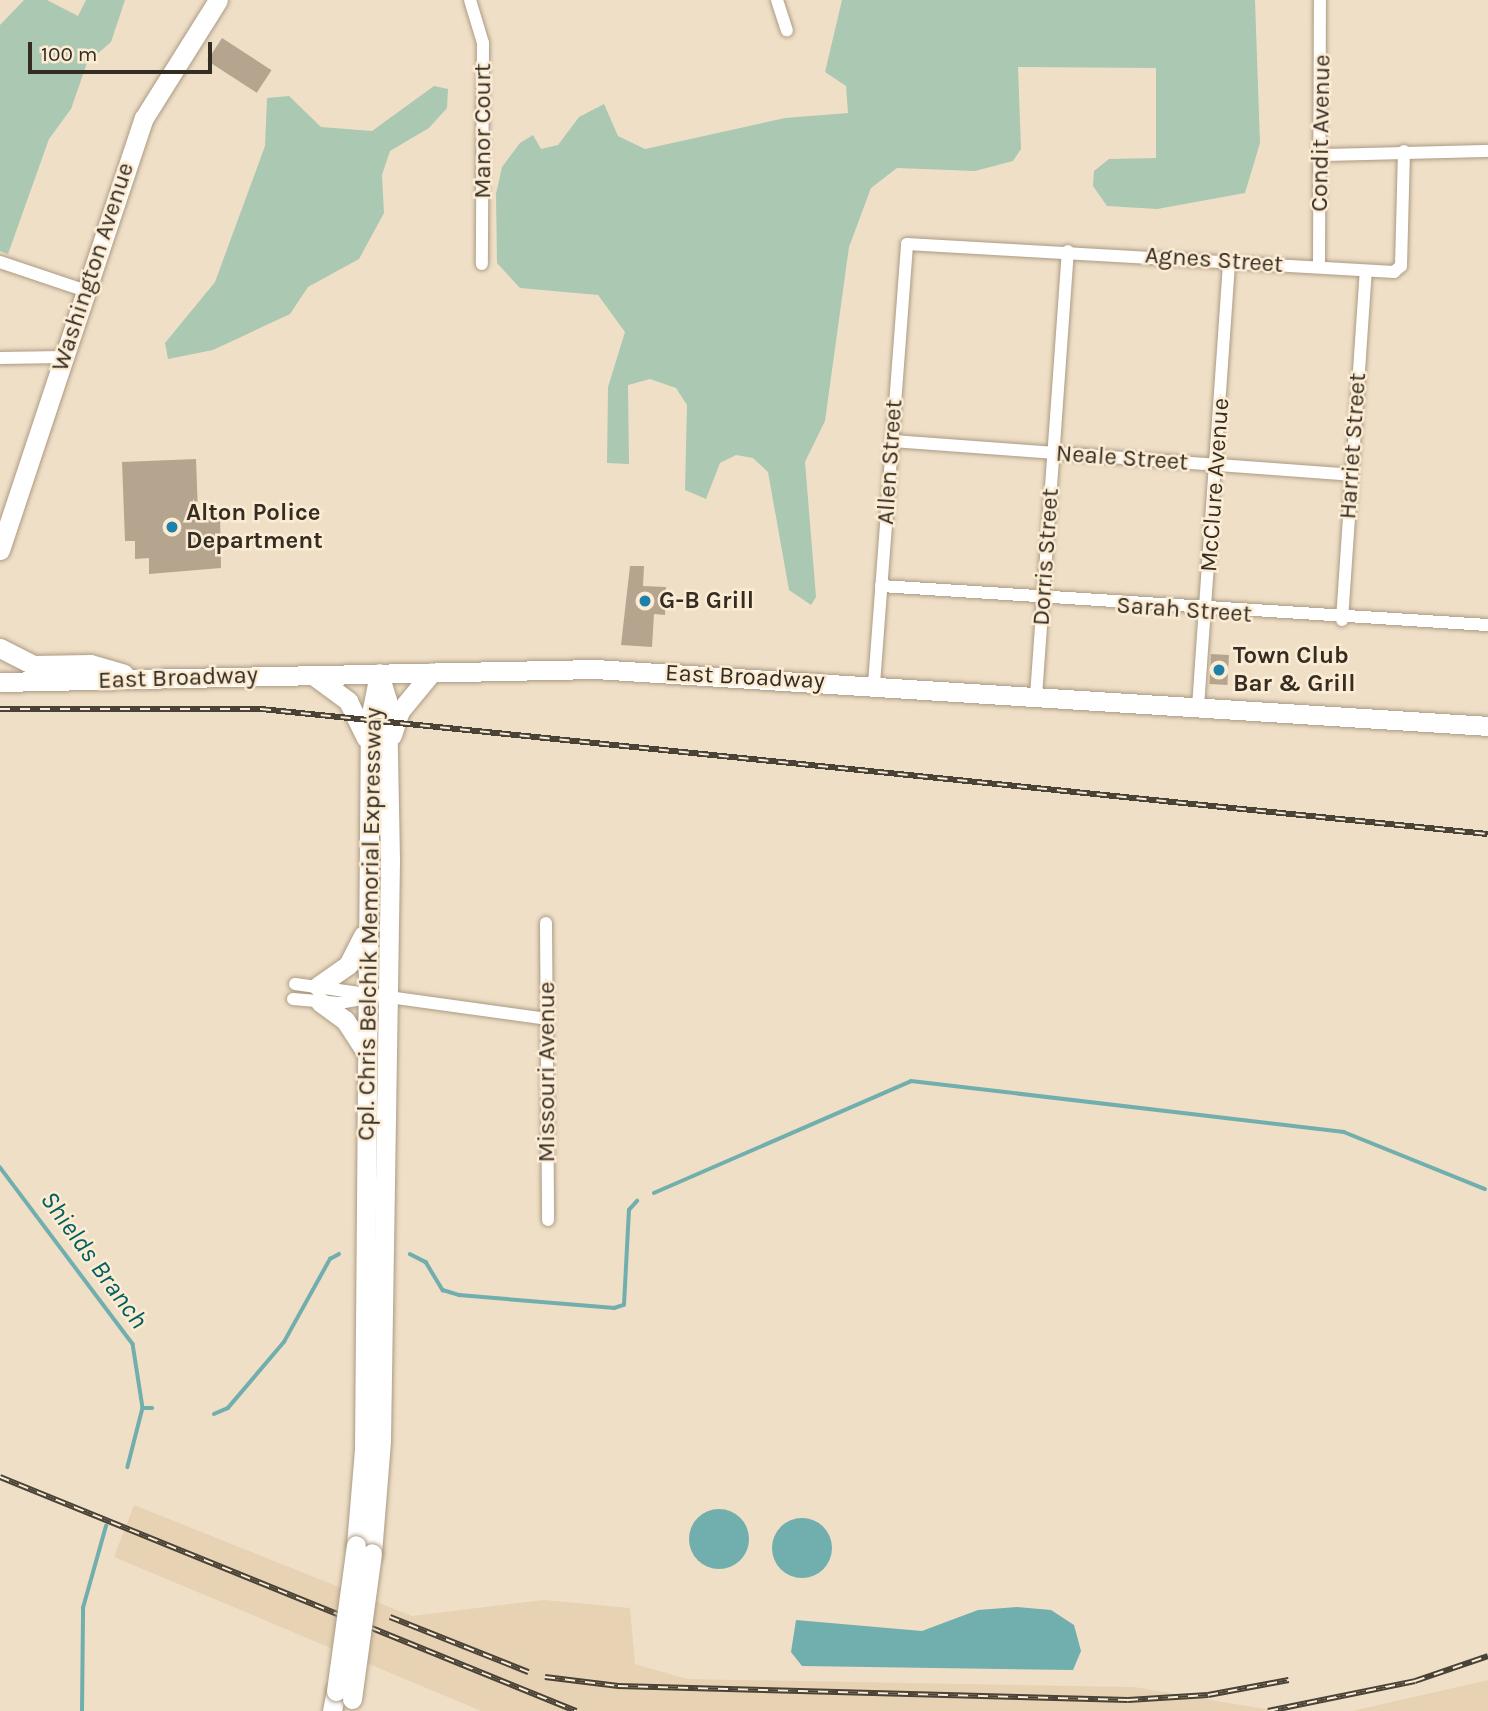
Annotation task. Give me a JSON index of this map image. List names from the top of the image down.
{
  "streets": {
    "main road": ["Washington Avenue", "East Broadway", "Cpl. Chris Belchik Memorial Expressway"],
    "street": [
      "Manor Court",
      "Condit Avenue",
      "Agnes Street",
      "Harriet Street",
      "Neale Street",
      "Allen Street",
      "McClure Avenue",
      "Dorris Street",
      "Sarah Street",
      "Missouri Avenue"
    ]
  },
  "crossings": [
    ["Condit Avenue", "Agnes Street"],
    ["Agnes Street", "Harriet Street"],
    ["Agnes Street", "Allen Street"],
    ["Agnes Street", "McClure Avenue"],
    ["Agnes Street", "Dorris Street"],
    ["Harriet Street", "Neale Street"],
    ["Harriet Street", "Sarah Street"],
    ["Neale Street", "Allen Street"],
    ["Neale Street", "McClure Avenue"],
    ["Neale Street", "Dorris Street"],
    ["Allen Street", "Sarah Street"],
    ["Allen Street", "East Broadway"],
    ["McClure Avenue", "Sarah Street"],
    ["McClure Avenue", "East Broadway"],
    ["Dorris Street", "Sarah Street"],
    ["Dorris Street", "East Broadway"],
    ["East Broadway", "Cpl. Chris Belchik Memorial Expressway"]
  ],
  "water": ["Shields Branch"],
  "places": ["Alton Police Department", "G-B Grill", "Town Club Bar & Grill"],
  "scale_bar": "100 m"
}
